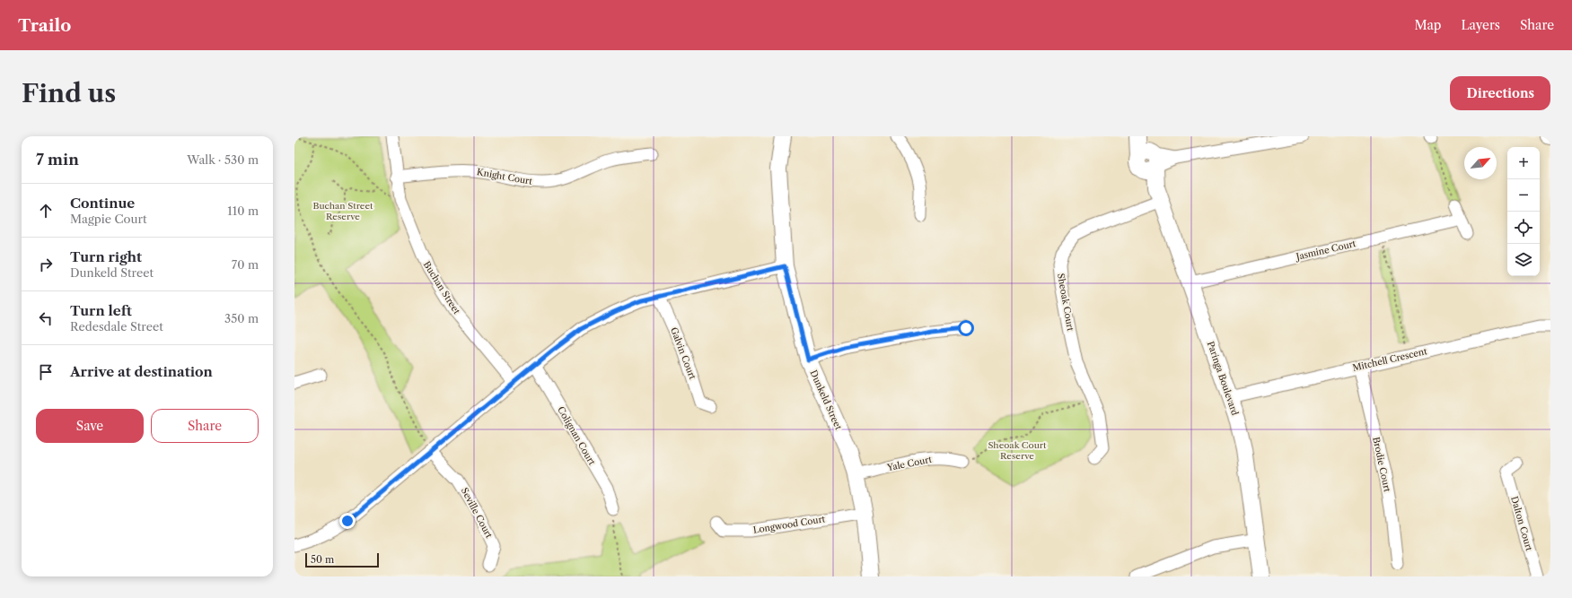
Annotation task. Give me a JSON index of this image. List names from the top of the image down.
{
  "streets": {
    "street": [
      "Knight Court",
      "Jasmine Court",
      "Buchan Street",
      "Sheoak Court",
      "Galvin Court",
      "Mitchell Crescent",
      "Paringa Boulevard",
      "Dunkeld Street",
      "Colignan Court",
      "Yale Court",
      "Brodie Court",
      "Seville Court",
      "Dalton Court",
      "Longwood Court"
    ]
  },
  "crossings": [
    ["Knight Court", "Buchan Street"],
    ["Jasmine Court", "Paringa Boulevard"],
    ["Sheoak Court", "Paringa Boulevard"],
    ["Mitchell Crescent", "Paringa Boulevard"],
    ["Mitchell Crescent", "Brodie Court"],
    ["Dunkeld Street", "Yale Court"],
    ["Dunkeld Street", "Longwood Court"]
  ],
  "parks": ["Buchan Street Reserve", "Sheoak Court Reserve"],
  "scale_bar": "50 m",
  "north": "top right",
  "page": {
    "header": "Trailo",
    "nav": ["Map", "Layers", "Share"],
    "buttons": [
      "Directions",
      ["Save", "Share"]
    ],
    "title": "Find us",
    "heading": ["7 min", "Walk · 530 m"],
    "map_buttons": ["+", "−"],
    "list": [
      ["Continue", "Magpie Court", "110 m"],
      ["Turn right", "Dunkeld Street", "70 m"],
      ["Turn left", "Redesdale Street", "350 m"],
      "Arrive at destination"
    ],
    "scale": "50 m"
  }
}
